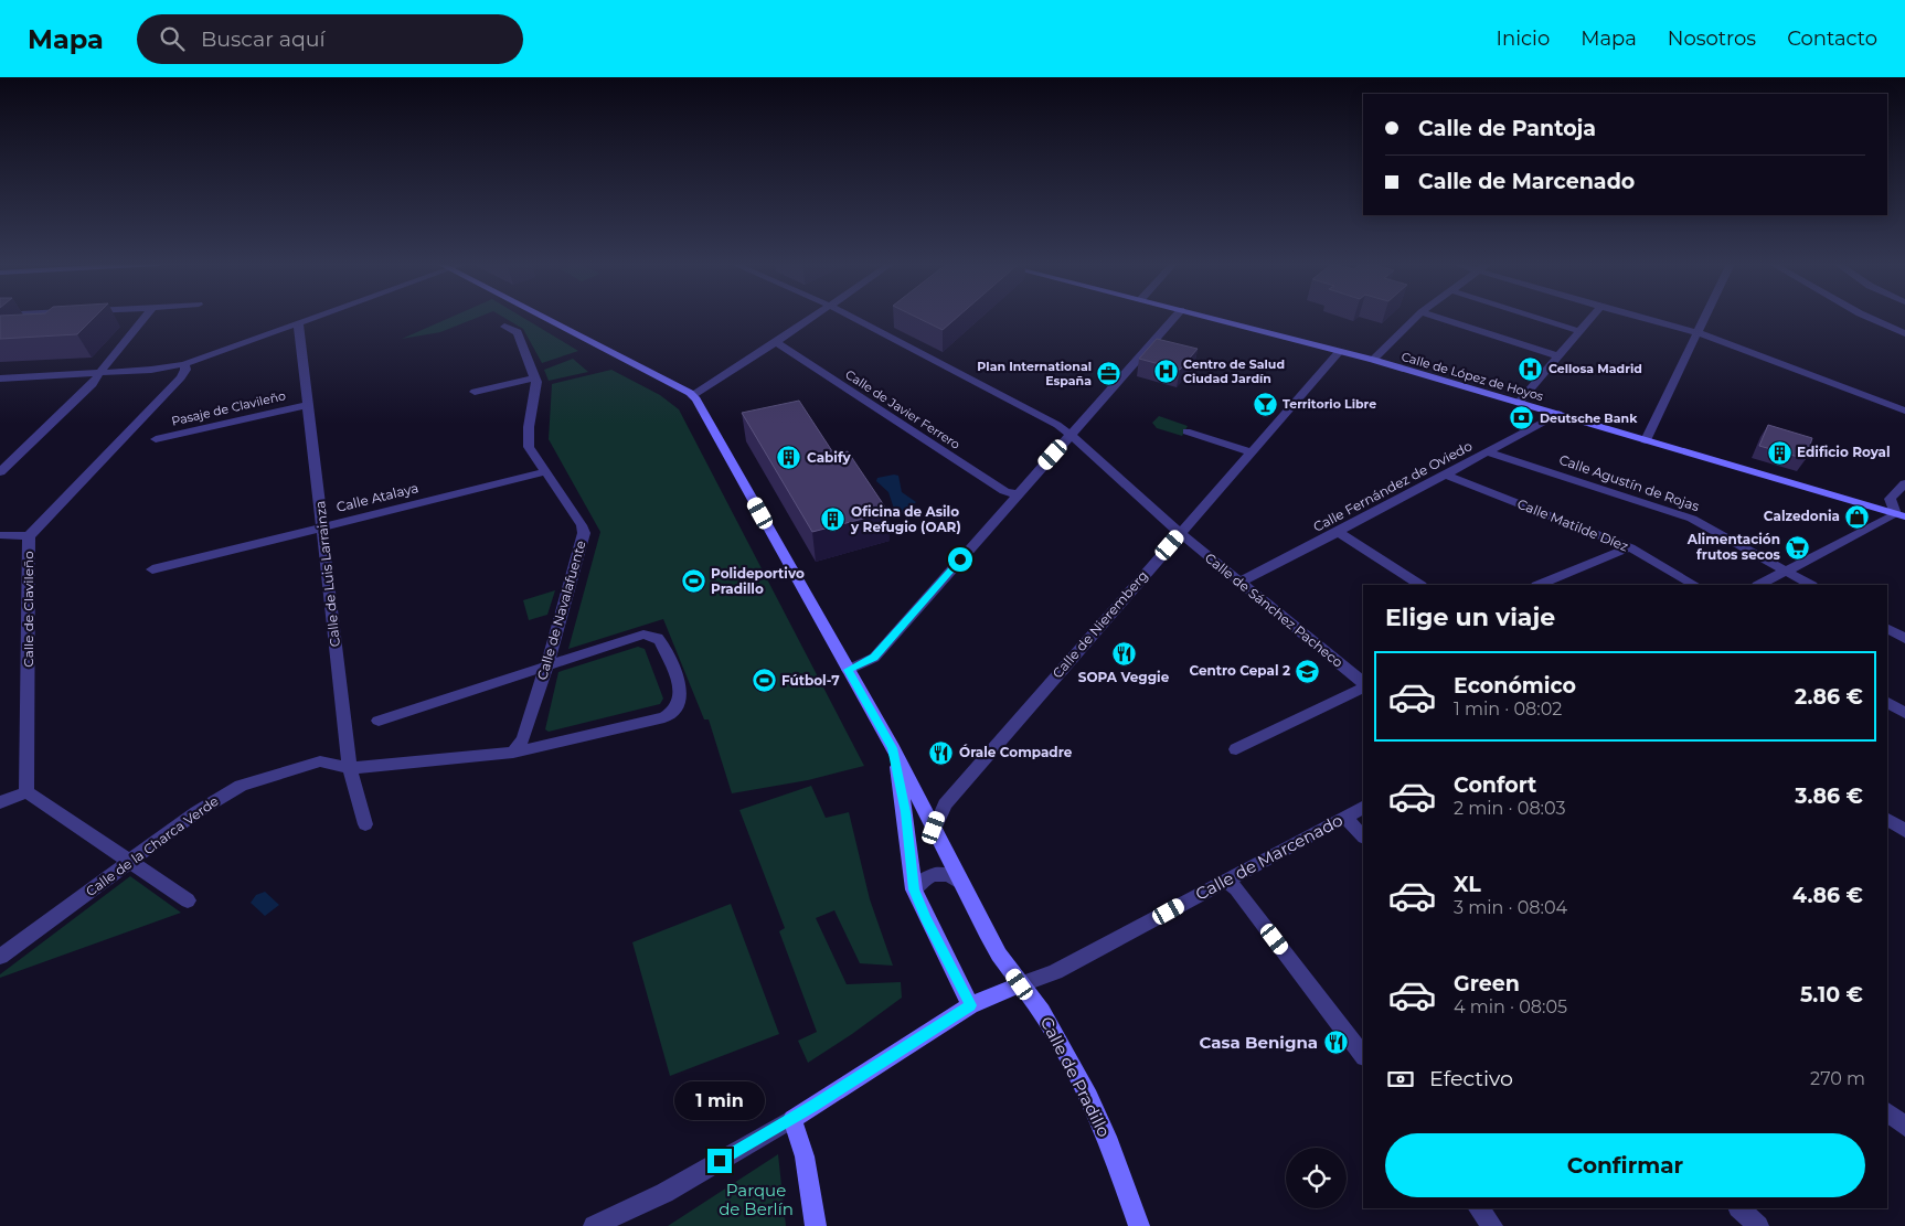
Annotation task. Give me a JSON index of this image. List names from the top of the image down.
{
  "streets": {
    "street": [
      "Calle de López de Hoyos",
      "Pasaje de Clavileño",
      "Calle de Javier Ferrero",
      "Calle Agustín de Rojas",
      "Calle Fernández de Oviedo",
      "Calle Atalaya",
      "Calle Matilde Díez",
      "Calle de Luis Larrainza",
      "Calle de Clavileño",
      "Calle de Navalafuente",
      "Calle de Sánchez Pacheco",
      "Calle de Nieremberg",
      "Calle de la Charca Verde",
      "Calle de Marcenado",
      "Calle de Pradillo"
    ]
  },
  "crossings": [
    ["Calle de López de Hoyos", "Calle Fernández de Oviedo"],
    ["Calle de López de Hoyos", "Calle de Nieremberg"],
    ["Pasaje de Clavileño", "Calle de Luis Larrainza"],
    ["Calle Agustín de Rojas", "Calle Fernández de Oviedo"],
    ["Calle Fernández de Oviedo", "Calle Matilde Díez"],
    ["Calle Fernández de Oviedo", "Calle de Sánchez Pacheco"],
    ["Calle Atalaya", "Calle de Luis Larrainza"],
    ["Calle Atalaya", "Calle de Navalafuente"],
    ["Calle de Luis Larrainza", "Calle de la Charca Verde"],
    ["Calle de Navalafuente", "Calle de la Charca Verde"],
    ["Calle de Sánchez Pacheco", "Calle de Nieremberg"],
    ["Calle de Nieremberg", "Calle de Pradillo"],
    ["Calle de Marcenado", "Calle de Pradillo"]
  ],
  "parks": ["Parque de Berlín"],
  "places": {
    "hospital": ["Cellosa Madrid", "Centro de Salud Ciudad Jardín"],
    "office": ["Plan International España"],
    "bar": ["Territorio Libre"],
    "bank": ["Deutsche Bank"],
    "building": ["Edificio Royal", "Cabify", "Oficina de Asilo y Refugio (OAR)"],
    "shop": ["Calzedonia"],
    "supermarket": ["Alimentación frutos secos"],
    "sports": ["Polideportivo Pradillo", "Fútbol-7"],
    "restaurant": ["SOPA Veggie", "Órale Compadre", "Casa Benigna"],
    "school or university": ["Centro Cepal 2"]
  },
  "page": {
    "header": "Mapa",
    "search": "Buscar aquí",
    "nav": [
      "Inicio",
      "Mapa",
      "Nosotros",
      "Contacto"
    ],
    "banner": ["Calle de Pantoja", "Calle de Marcenado"],
    "heading": "Elige un viaje",
    "list": [
      {
        "name": "Económico",
        "note": "1 min · 08:02",
        "value": "2.86 €"
      },
      {
        "name": "Confort",
        "note": "2 min · 08:03",
        "value": "3.86 €"
      },
      {
        "name": "XL",
        "note": "3 min · 08:04",
        "value": "4.86 €"
      },
      {
        "name": "Green",
        "note": "4 min · 08:05",
        "value": "5.10 €"
      }
    ],
    "pay": ["Efectivo", "270 m"],
    "bubble": "1 min",
    "buttons": "Confirmar"
  }
}
